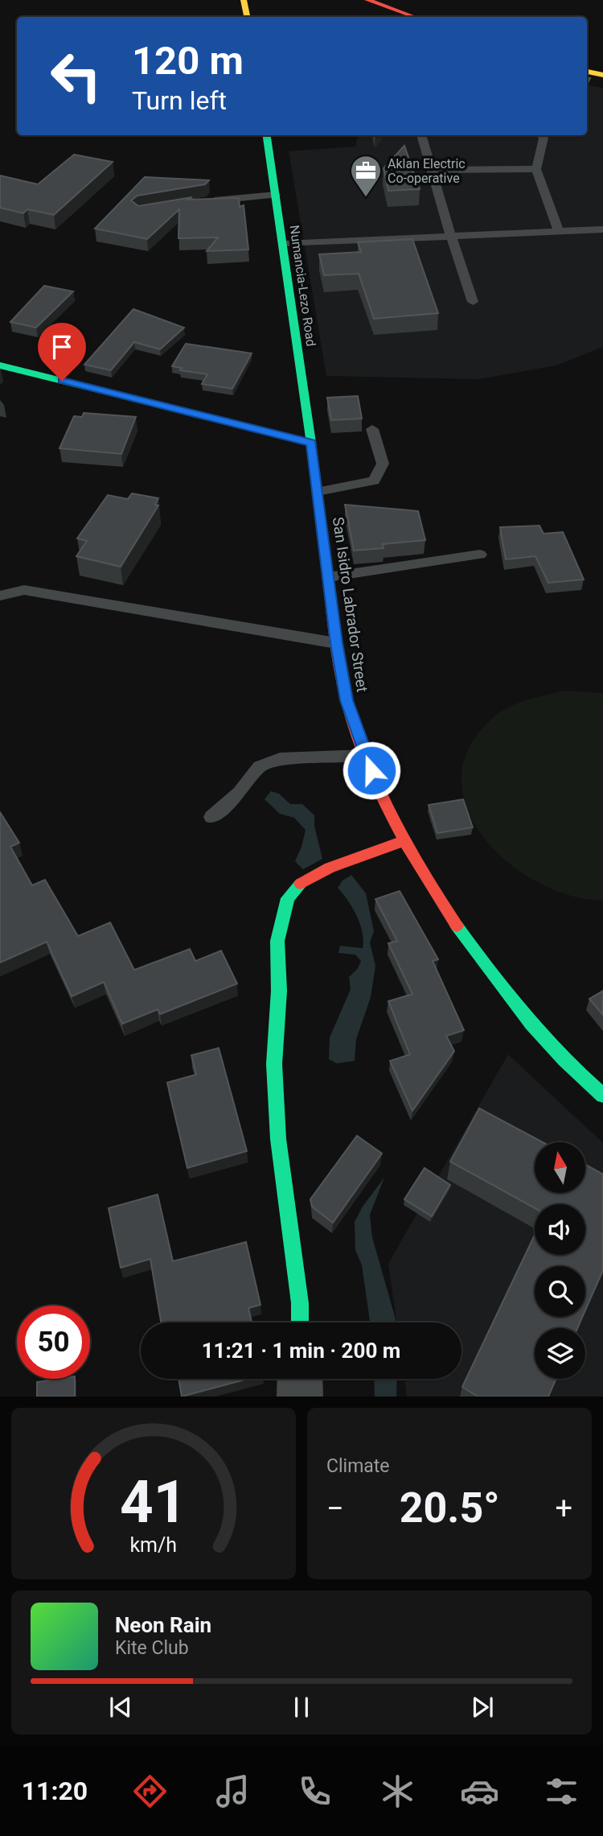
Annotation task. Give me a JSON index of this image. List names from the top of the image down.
{
  "streets": {
    "main road": ["Numancia-Lezo Road", "San Isidro Labrador Street"]
  },
  "crossings": [
    ["Numancia-Lezo Road", "San Isidro Labrador Street"]
  ],
  "places": {
    "office": ["Aklan Electric Co-operative"]
  },
  "north": "top",
  "page": {
    "turn": ["120 m", "Turn left"],
    "limit": "50",
    "trip": "11:21 · 1 min · 200 m",
    "tile": "Climate",
    "heat": ["−", "20.5°", "+"],
    "song": ["Neon Rain", "Kite Club"],
    "tabs": "11:20",
    "gauge": ["41", "km/h"]
  }
}
